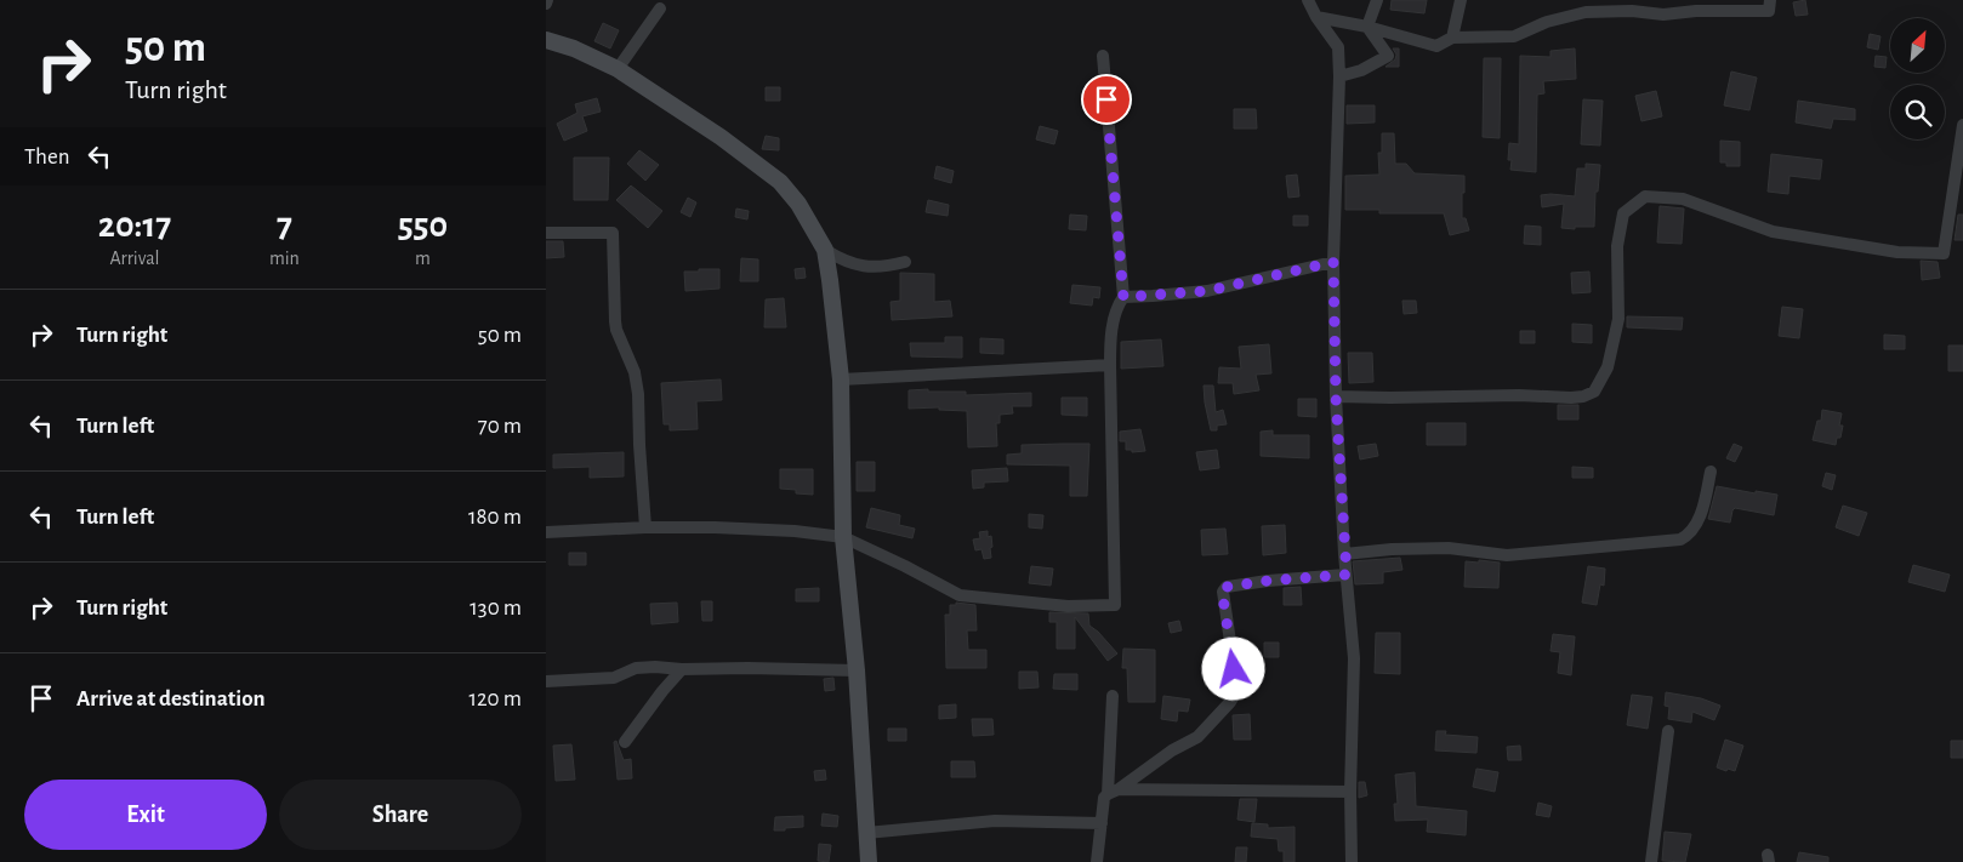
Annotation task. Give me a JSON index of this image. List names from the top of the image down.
{
  "north": "top right",
  "page": {
    "turn": ["50 m", "Turn right"],
    "then": "Then",
    "eta": [
      "20:17",
      "Arrival",
      "7",
      "min",
      "550",
      "m"
    ],
    "list": [
      {
        "name": "Turn right",
        "value": "50 m"
      },
      {
        "name": "Turn left",
        "value": "70 m"
      },
      {
        "name": "Turn left",
        "value": "180 m"
      },
      {
        "name": "Turn right",
        "value": "130 m"
      },
      {
        "name": "Arrive at destination",
        "value": "120 m"
      }
    ],
    "buttons": ["Exit", "Share"]
  }
}
